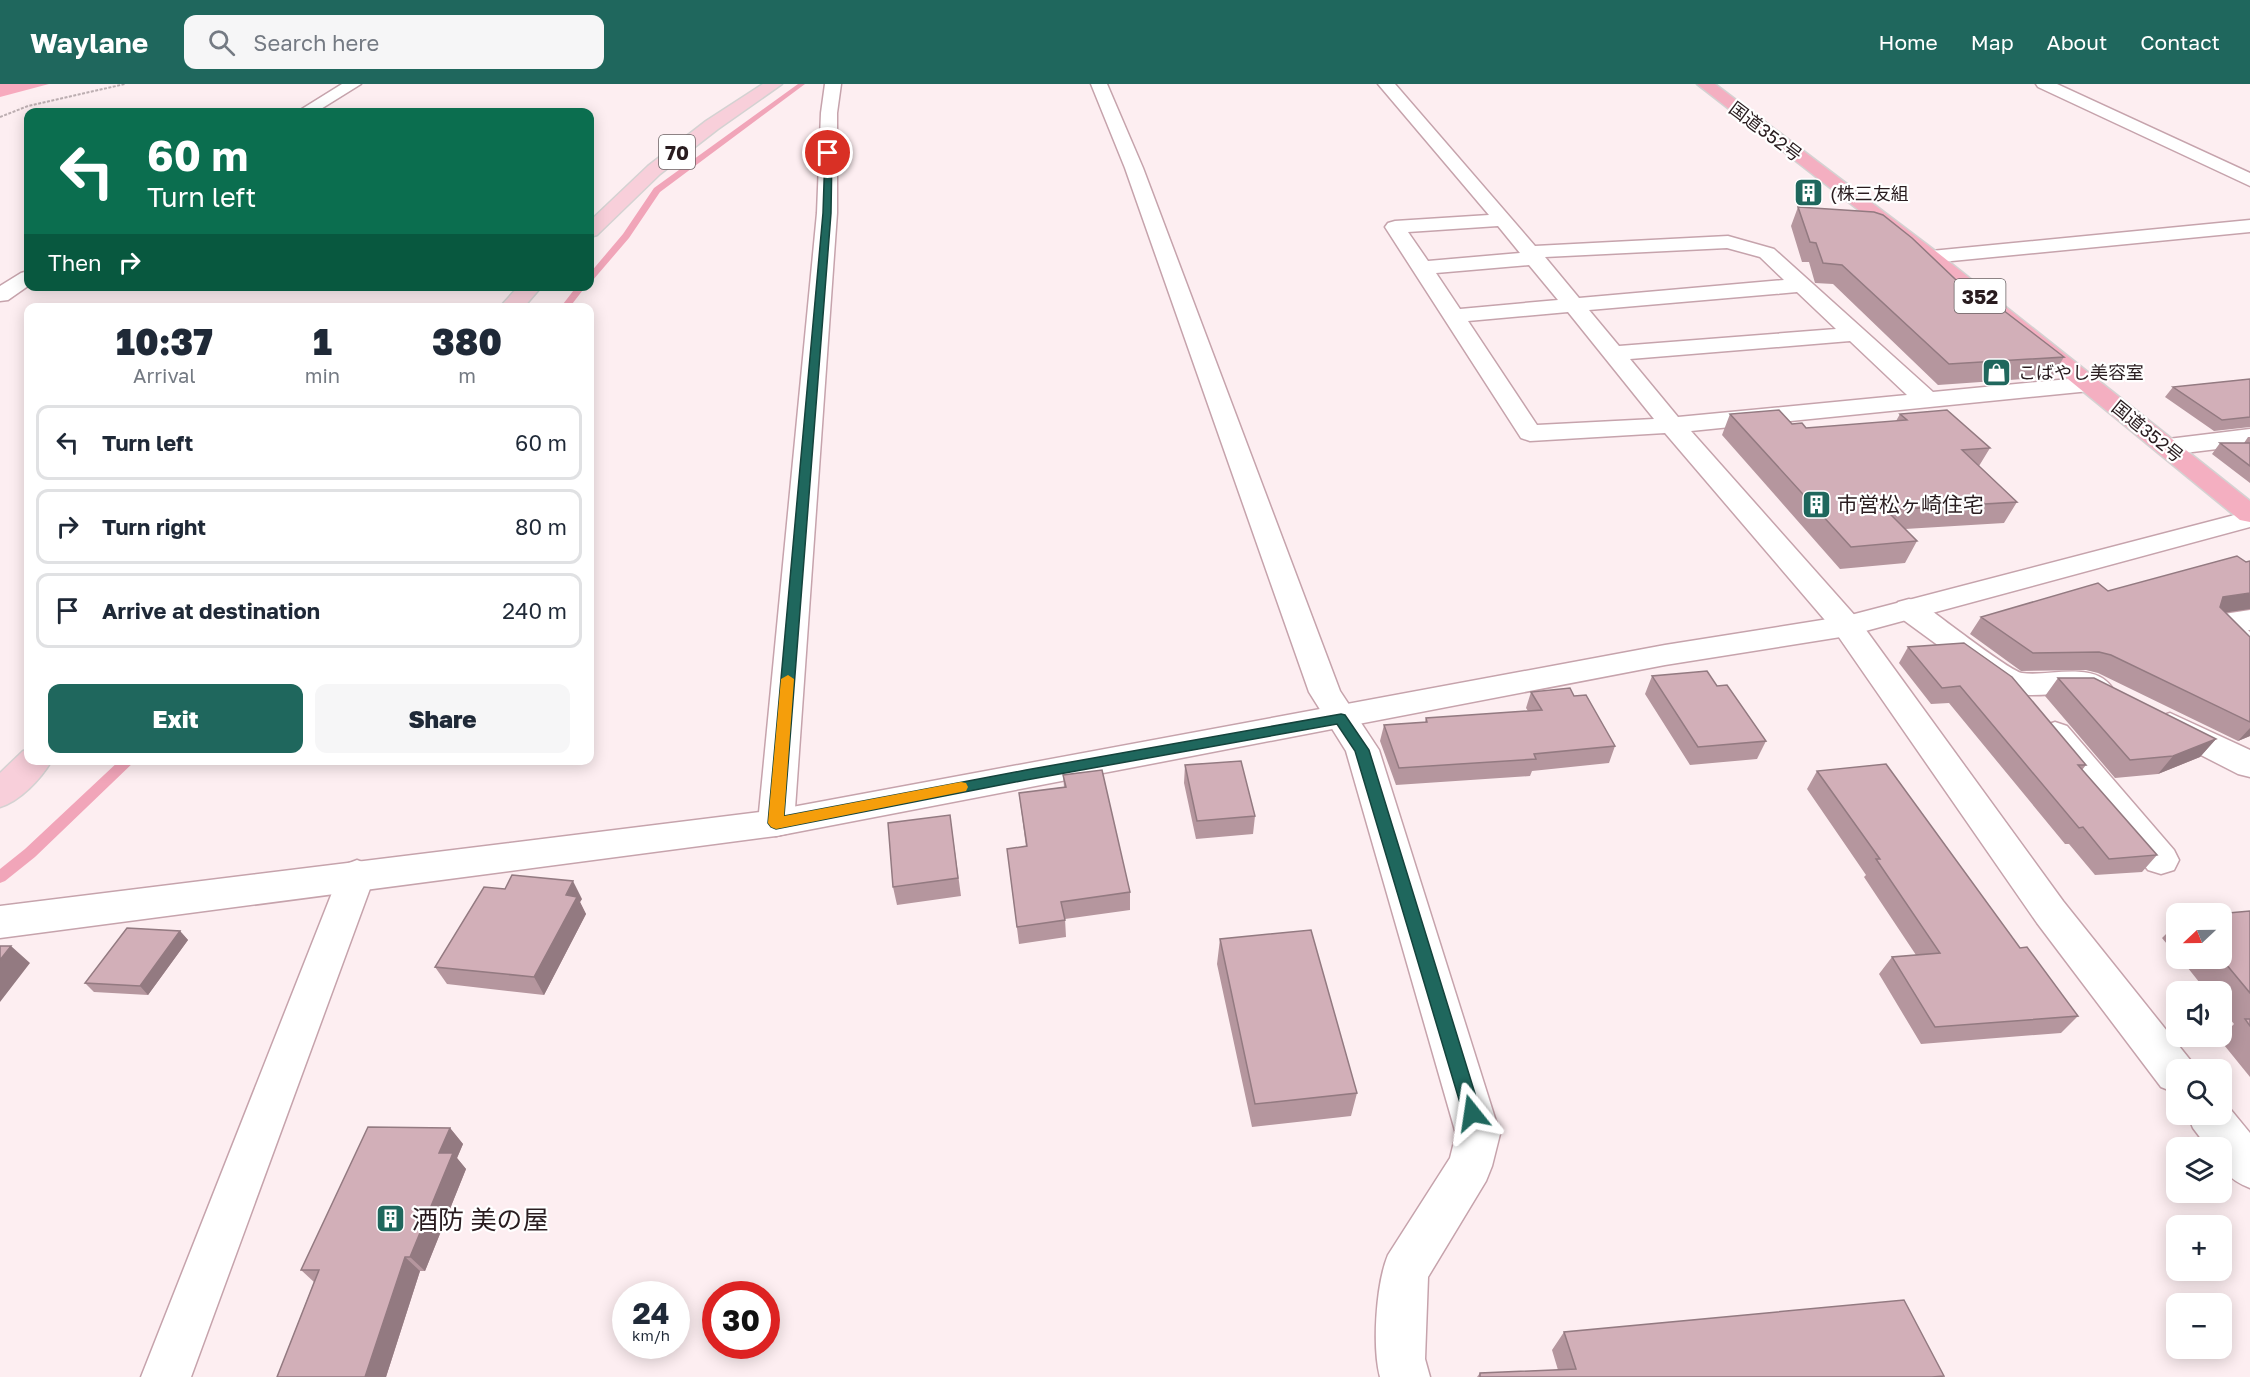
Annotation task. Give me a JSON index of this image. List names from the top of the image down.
{
  "streets": {
    "highway": ["国道352号", "352"],
    "main road": ["70"]
  },
  "places": {
    "building": ["(株三友組", "市営松ヶ崎住宅", "酒防 美の屋"],
    "shop": ["こばやし美容室"]
  },
  "north": "left",
  "page": {
    "header": "Waylane",
    "search": "Search here",
    "nav": [
      "Home",
      "Map",
      "About",
      "Contact"
    ],
    "turn": ["60 m", "Turn left"],
    "then": "Then",
    "eta": [
      "10:37",
      "Arrival",
      "1",
      "min",
      "380",
      "m"
    ],
    "list": [
      {
        "name": "Turn left",
        "value": "60 m"
      },
      {
        "name": "Turn right",
        "value": "80 m"
      },
      {
        "name": "Arrive at destination",
        "value": "240 m"
      }
    ],
    "buttons": ["Exit", "Share"],
    "map_buttons": ["+", "−"],
    "speed": "24 km/h",
    "limit": "30"
  }
}
